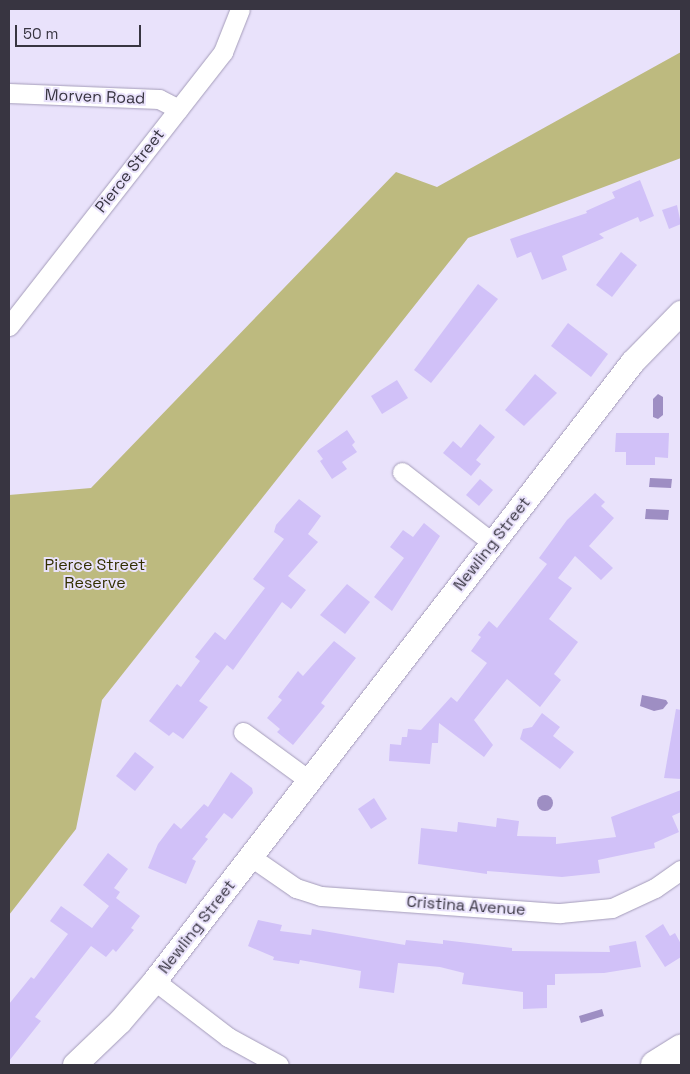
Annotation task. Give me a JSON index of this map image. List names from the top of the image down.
{
  "streets": {
    "street": [
      "Morven Road",
      "Pierce Street",
      "Newling Street",
      "Cristina Avenue"
    ]
  },
  "crossings": [
    ["Morven Road", "Pierce Street"],
    ["Newling Street", "Cristina Avenue"]
  ],
  "parks": ["Pierce Street Reserve"],
  "scale_bar": "50 m"
}
